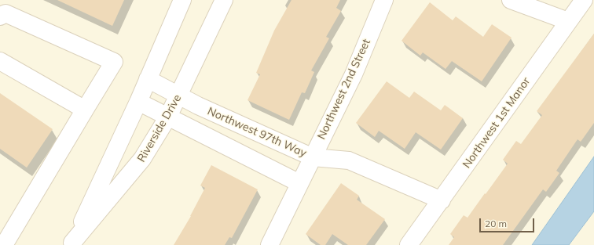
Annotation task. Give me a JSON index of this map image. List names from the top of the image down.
{
  "streets": {
    "street": [
      "Northwest 2nd Street",
      "Northwest 1st Manor",
      "Riverside Drive",
      "Northwest 97th Way"
    ]
  },
  "crossings": [
    ["Northwest 2nd Street", "Northwest 97th Way"],
    ["Northwest 1st Manor", "Northwest 97th Way"],
    ["Riverside Drive", "Northwest 97th Way"]
  ],
  "scale_bar": "20 m"
}
